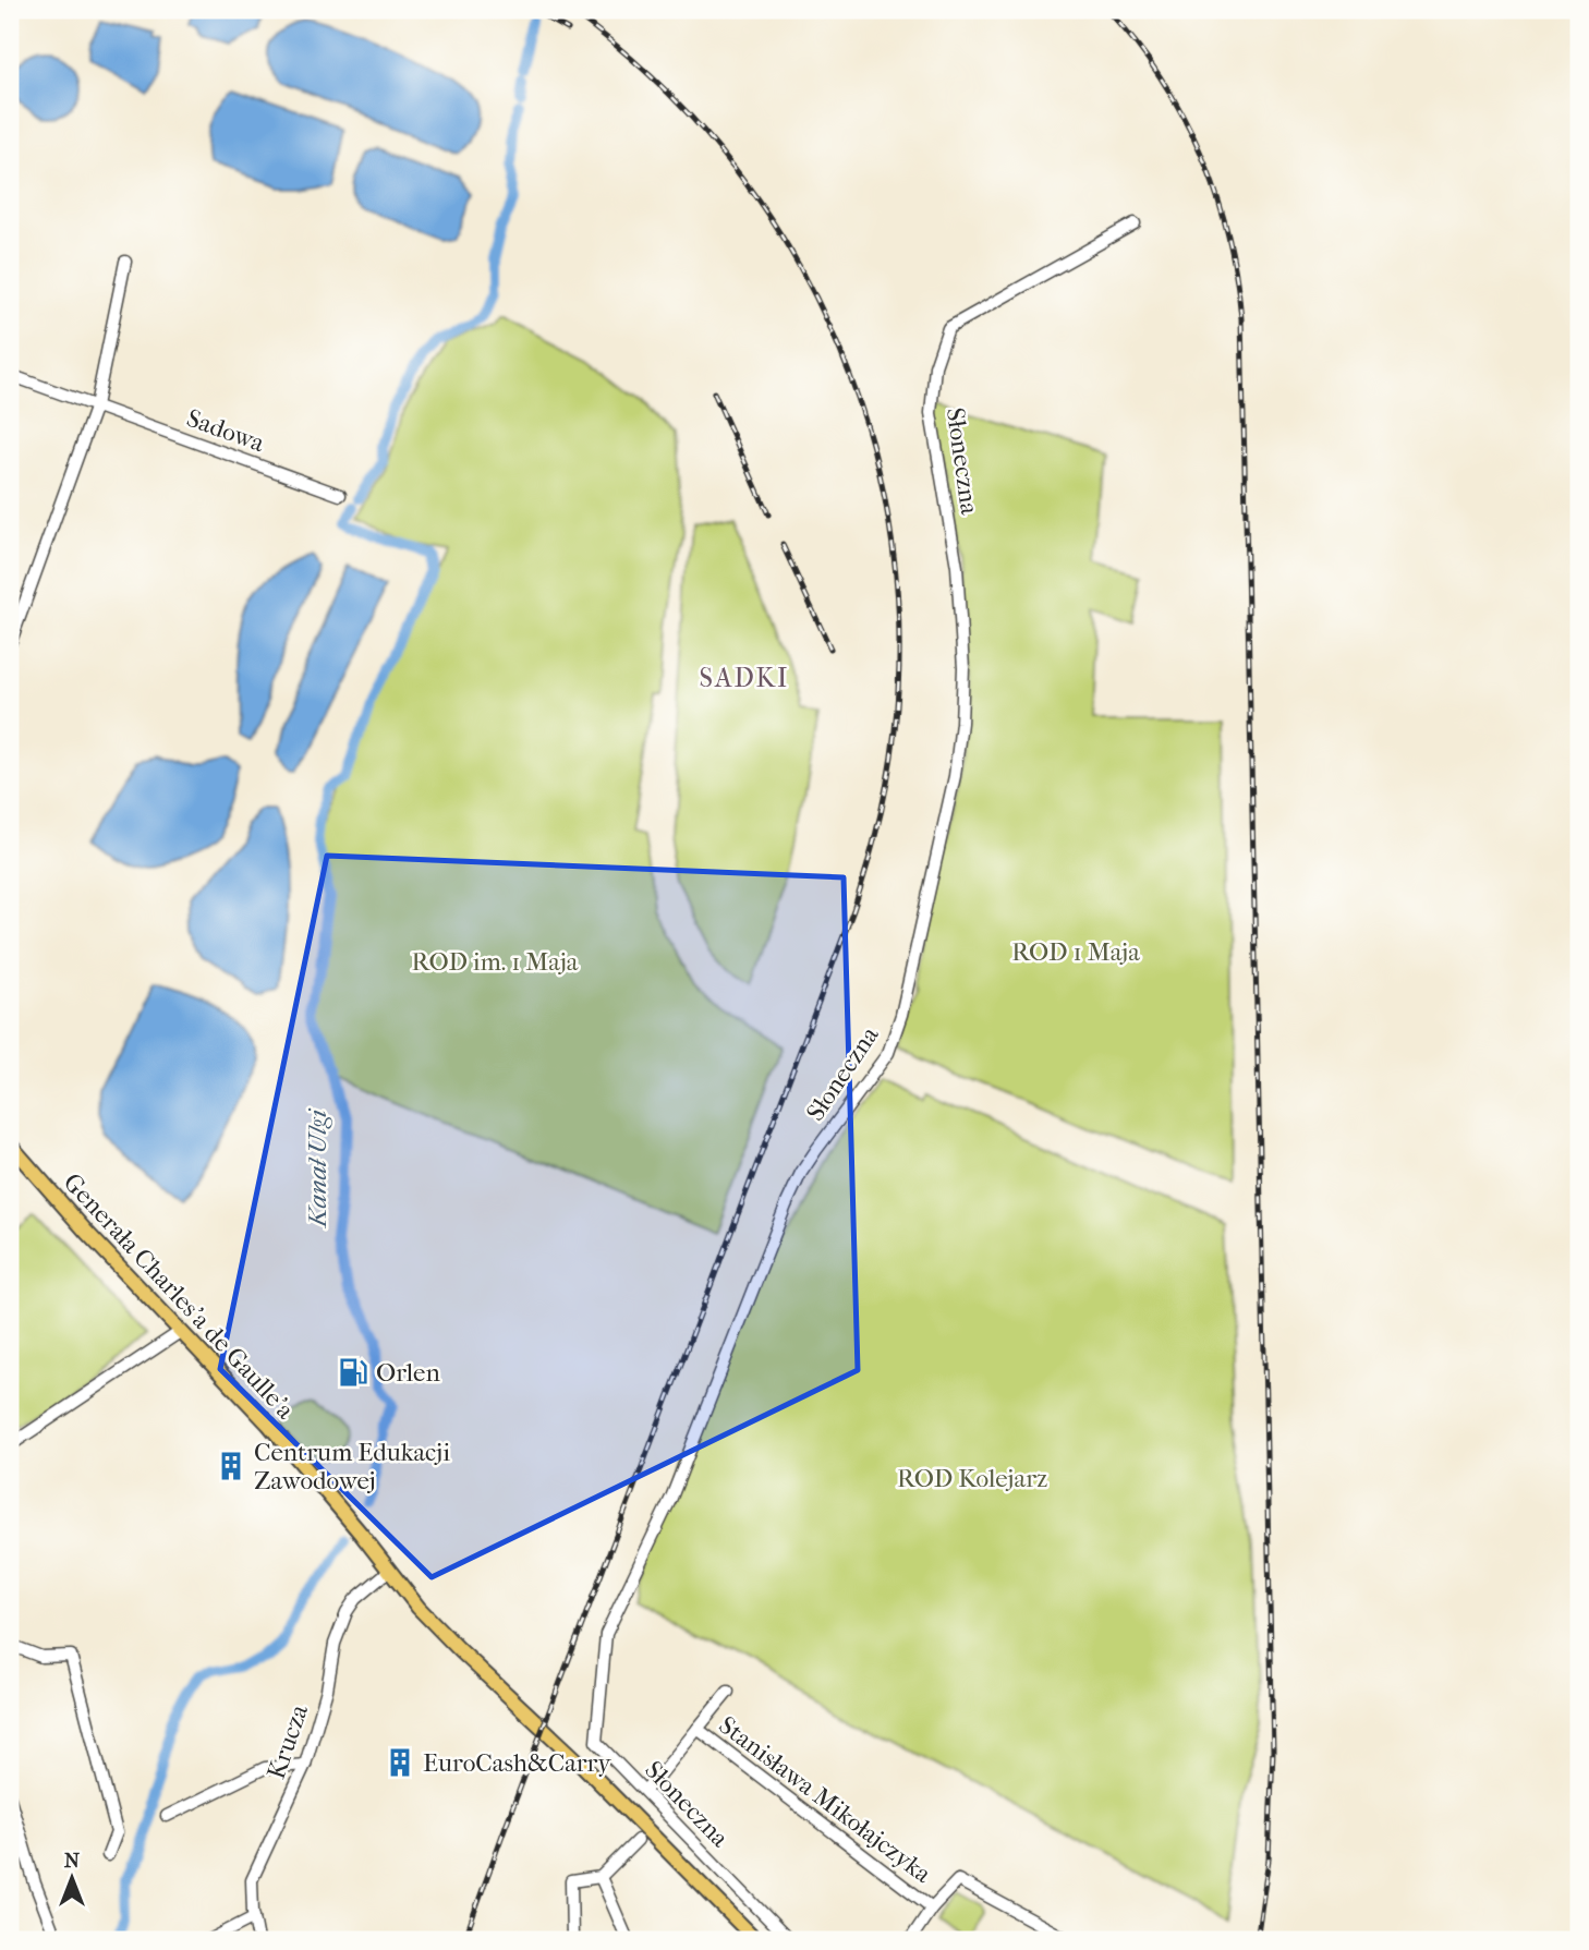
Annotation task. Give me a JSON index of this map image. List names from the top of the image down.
{
  "streets": {
    "main road": ["Generała Charles'a de Gaulle'a"],
    "street": [
      "Sadowa",
      "Słoneczna",
      "Krucza",
      "Stanisława Mikołajczyka"
    ]
  },
  "crossings": [
    ["Słoneczna", "Stanisława Mikołajczyka"],
    ["Generała Charles'a de Gaulle'a", "Krucza"]
  ],
  "districts": ["SADKI"],
  "water": ["Kanał Ulgi"],
  "parks": ["ROD 1 Maja", "ROD im. 1 Maja", "ROD Kolejarz"],
  "places": {
    "fuel station": ["Orlen"],
    "building": ["Centrum Edukacji Zawodowej", "EuroCash&Carry"]
  },
  "north": "top"
}
